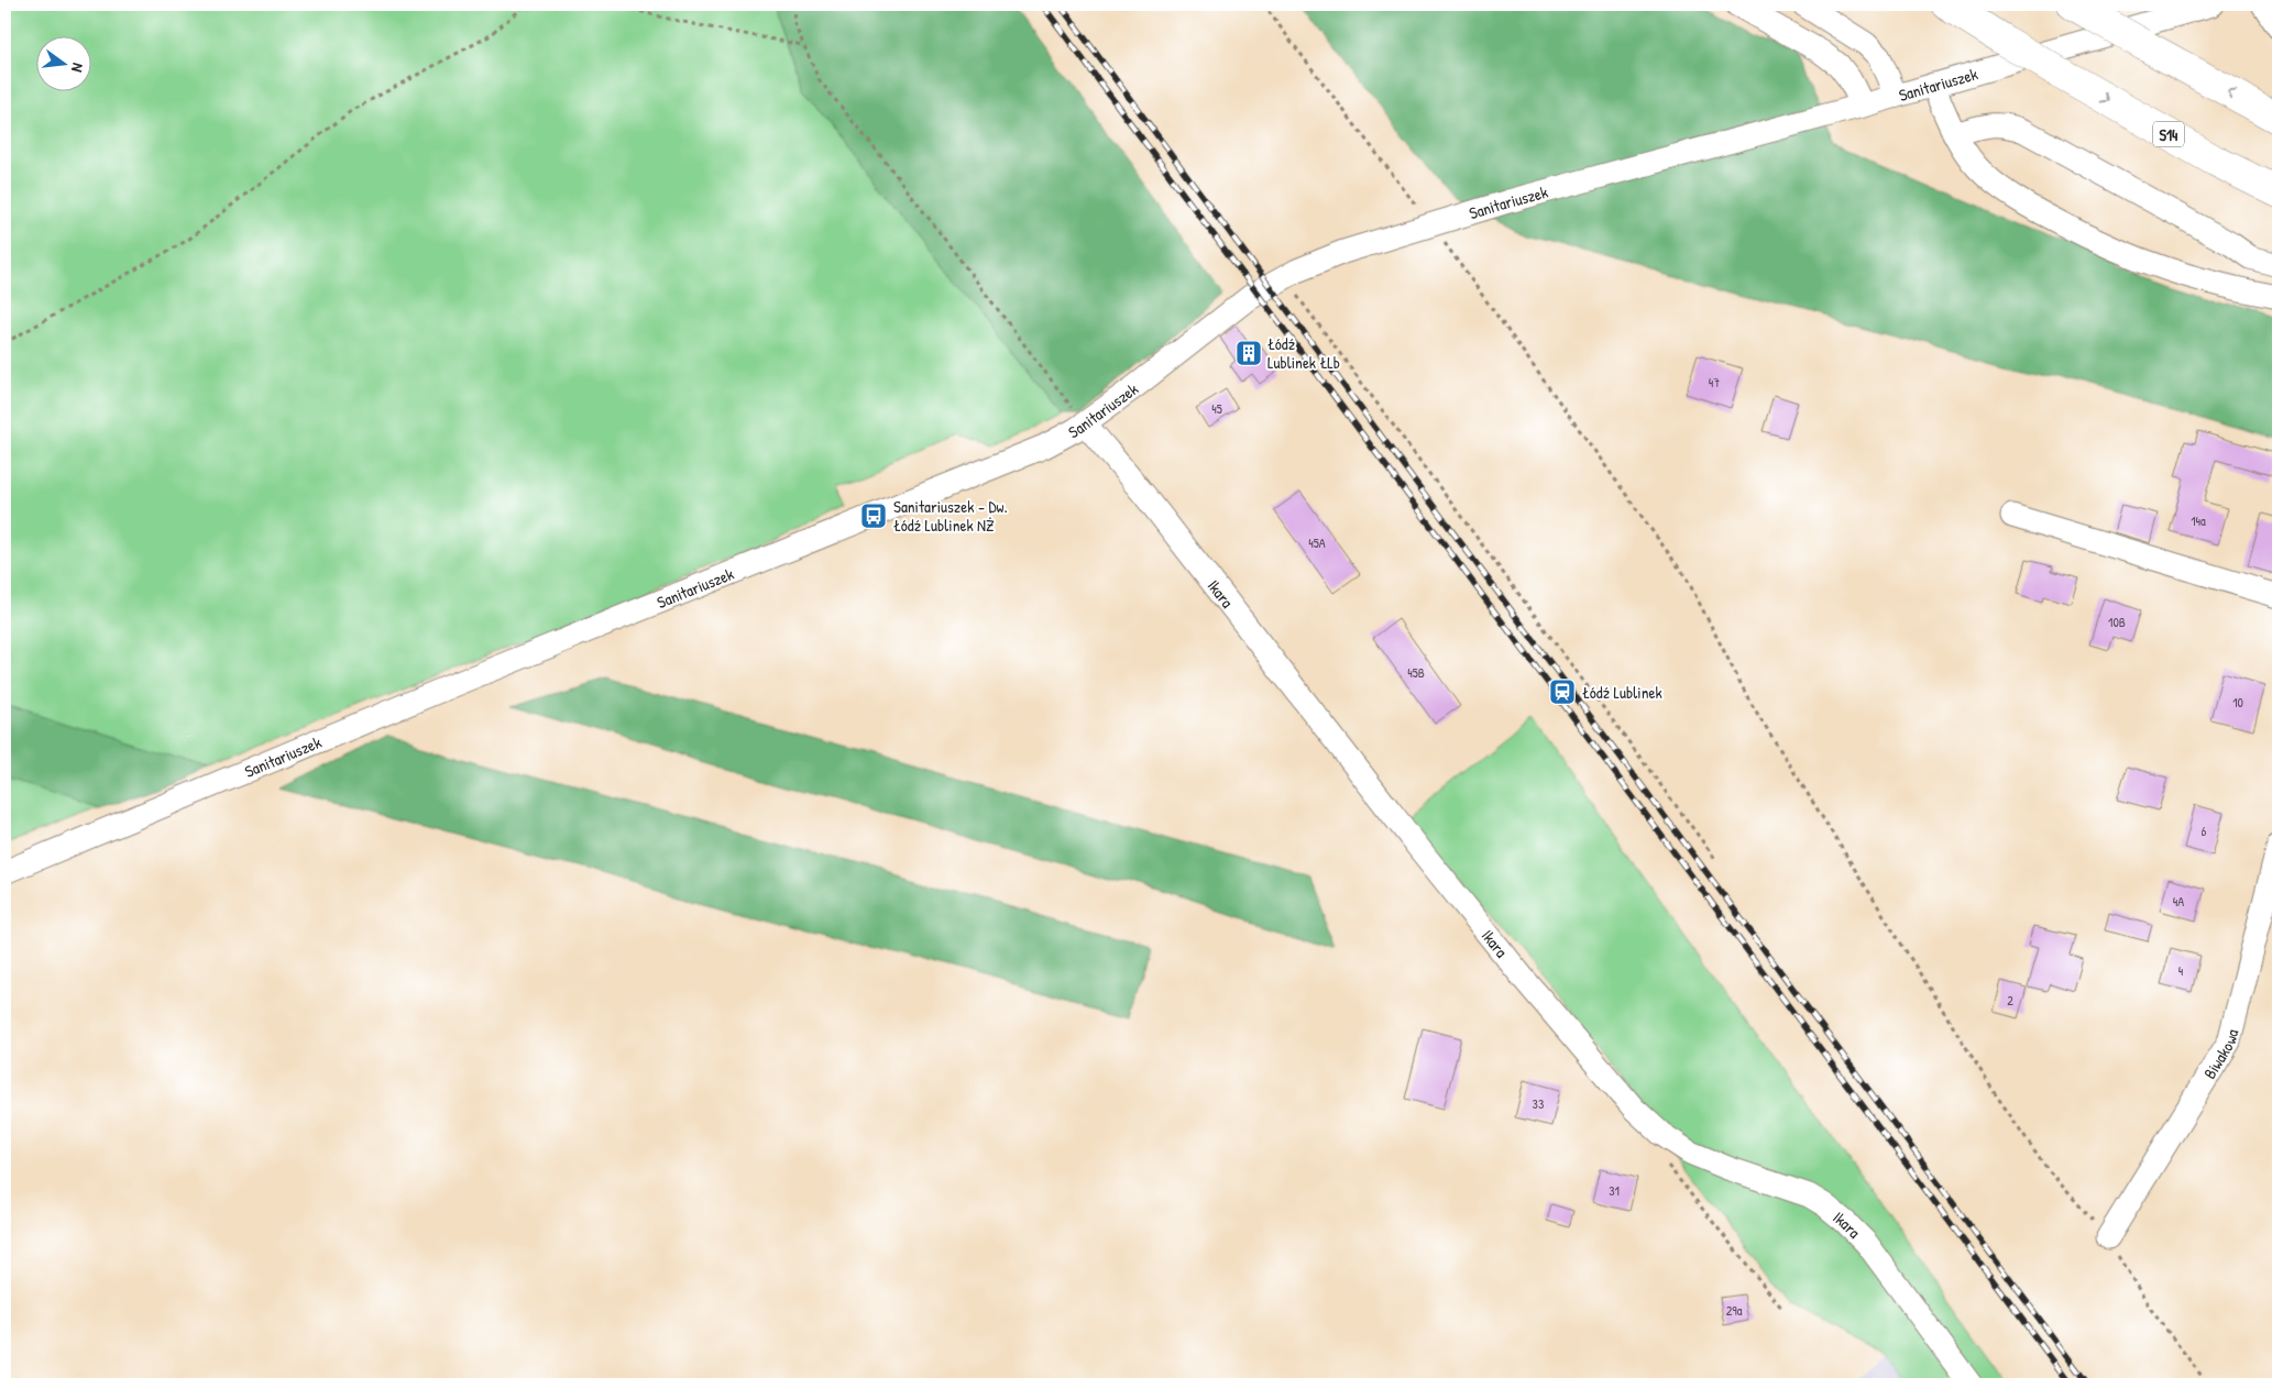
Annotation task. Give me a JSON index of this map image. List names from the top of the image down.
{
  "streets": {
    "highway": ["S14"],
    "street": ["Sanitariuszek", "Ikara", "Biwakowa"]
  },
  "crossings": [
    ["Sanitariuszek", "Ikara"]
  ],
  "places": {
    "building": ["Łódź Lublinek ŁLb"],
    "bus stop": ["Sanitariuszek - Dw. Łódź Lublinek NŻ"],
    "station": ["Łódź Lublinek"]
  },
  "house_numbers": [
    "47",
    "45",
    "14a",
    "45A",
    "10B",
    "45B",
    "10",
    "6",
    "4A",
    "4",
    "2",
    "33",
    "31",
    "29a"
  ],
  "north": "right"
}
